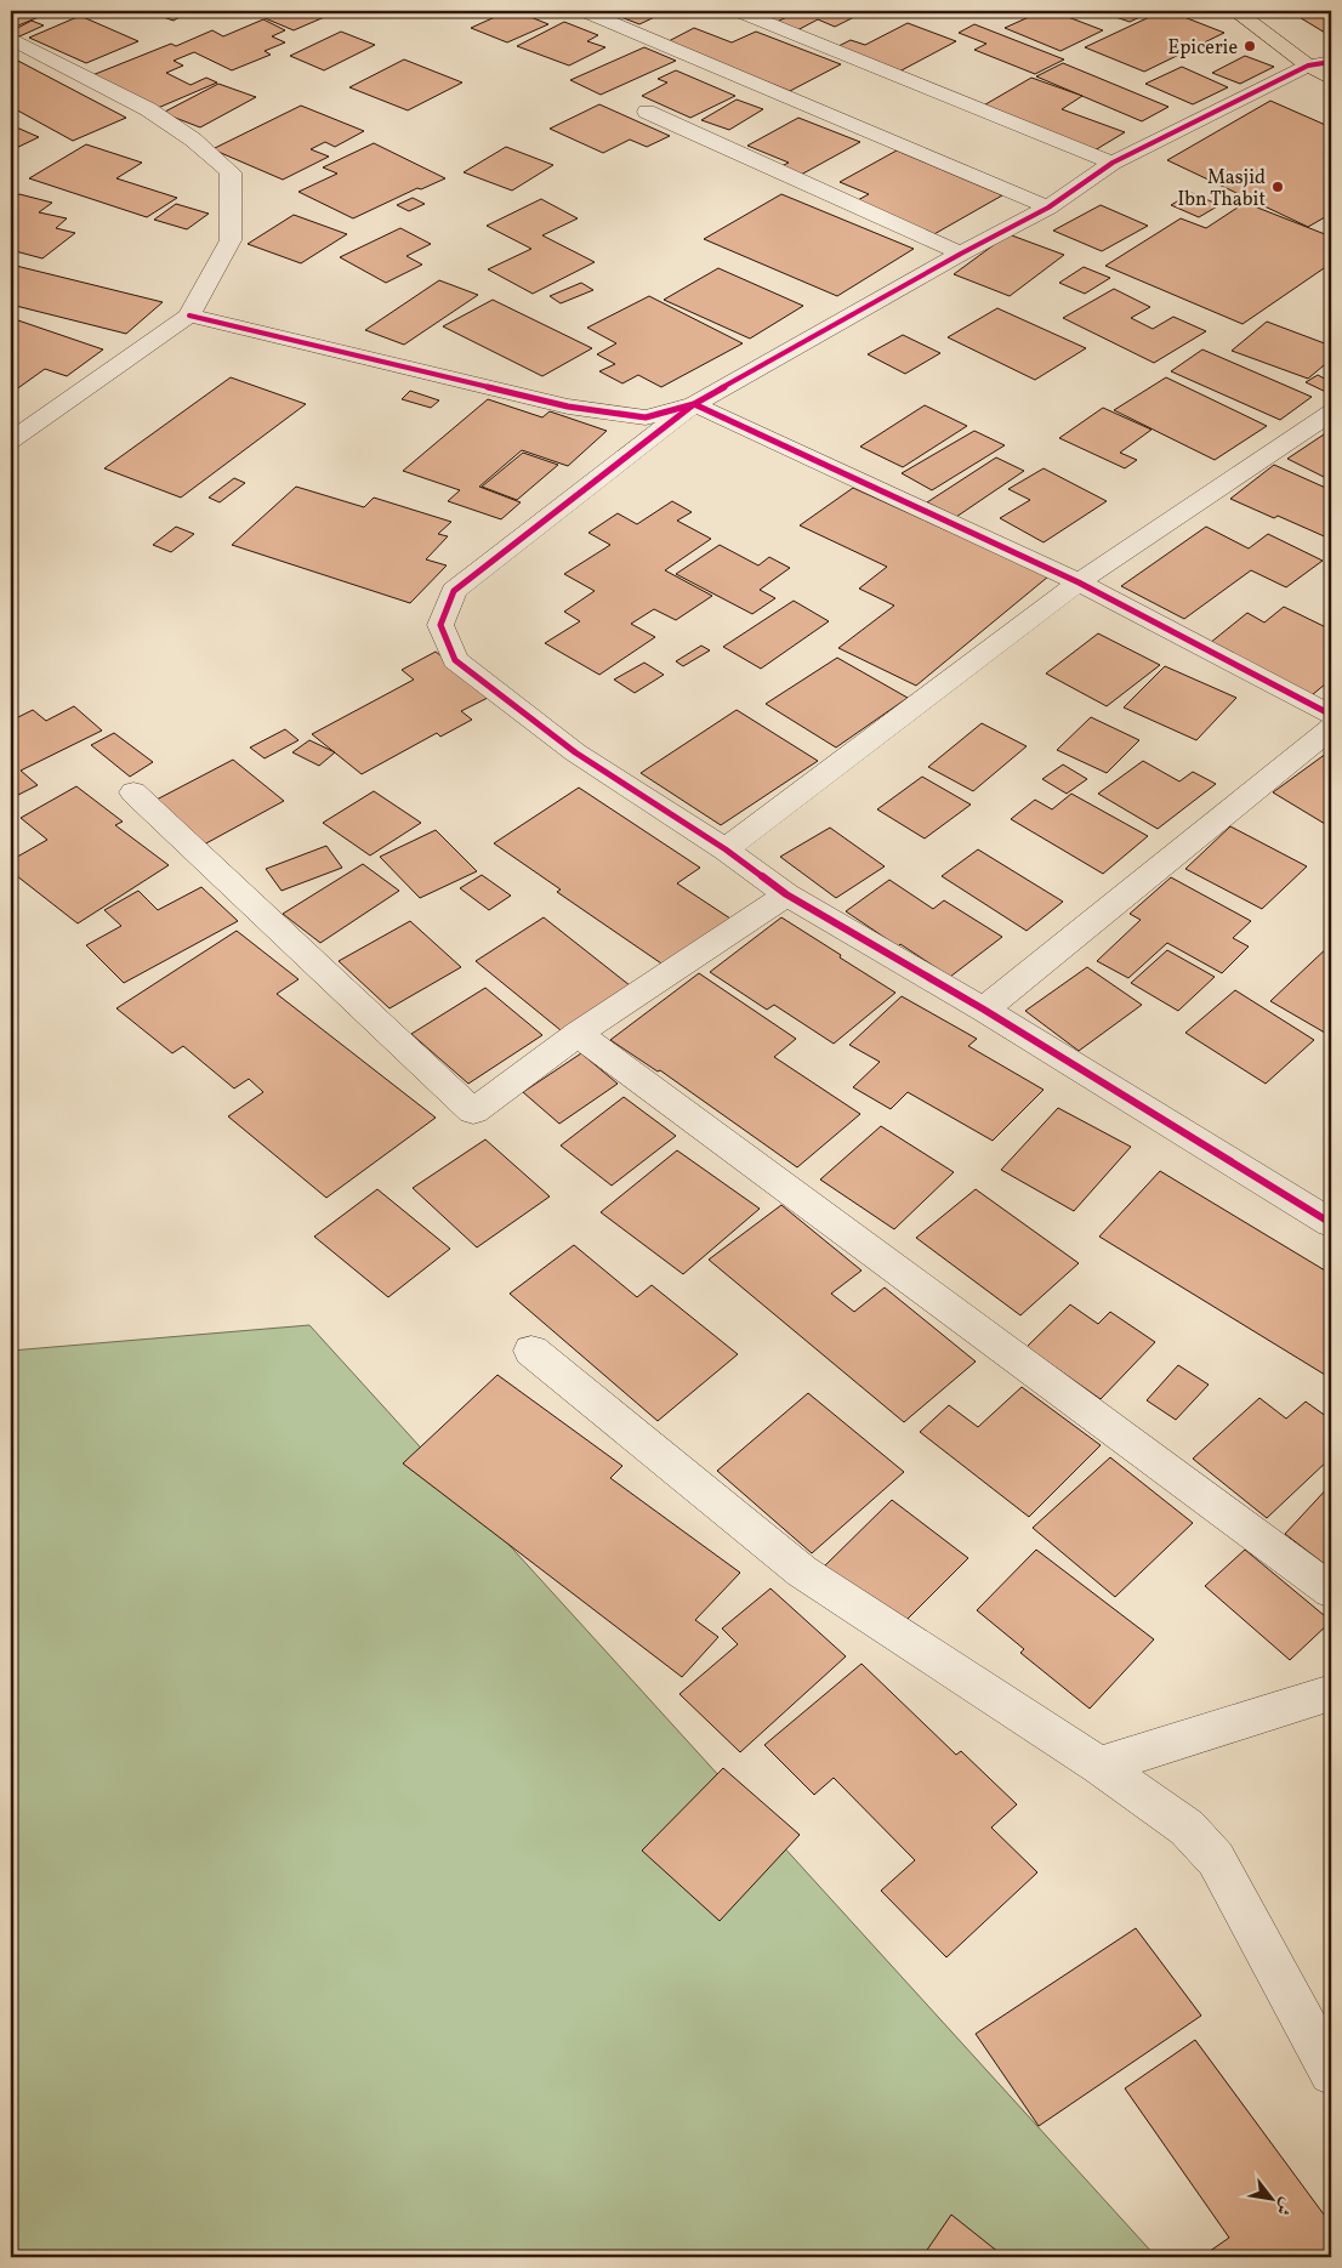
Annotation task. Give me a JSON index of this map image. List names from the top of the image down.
{
  "places": ["Epicerie", "Masjid Ibn Thabit"],
  "north": "bottom right"
}
